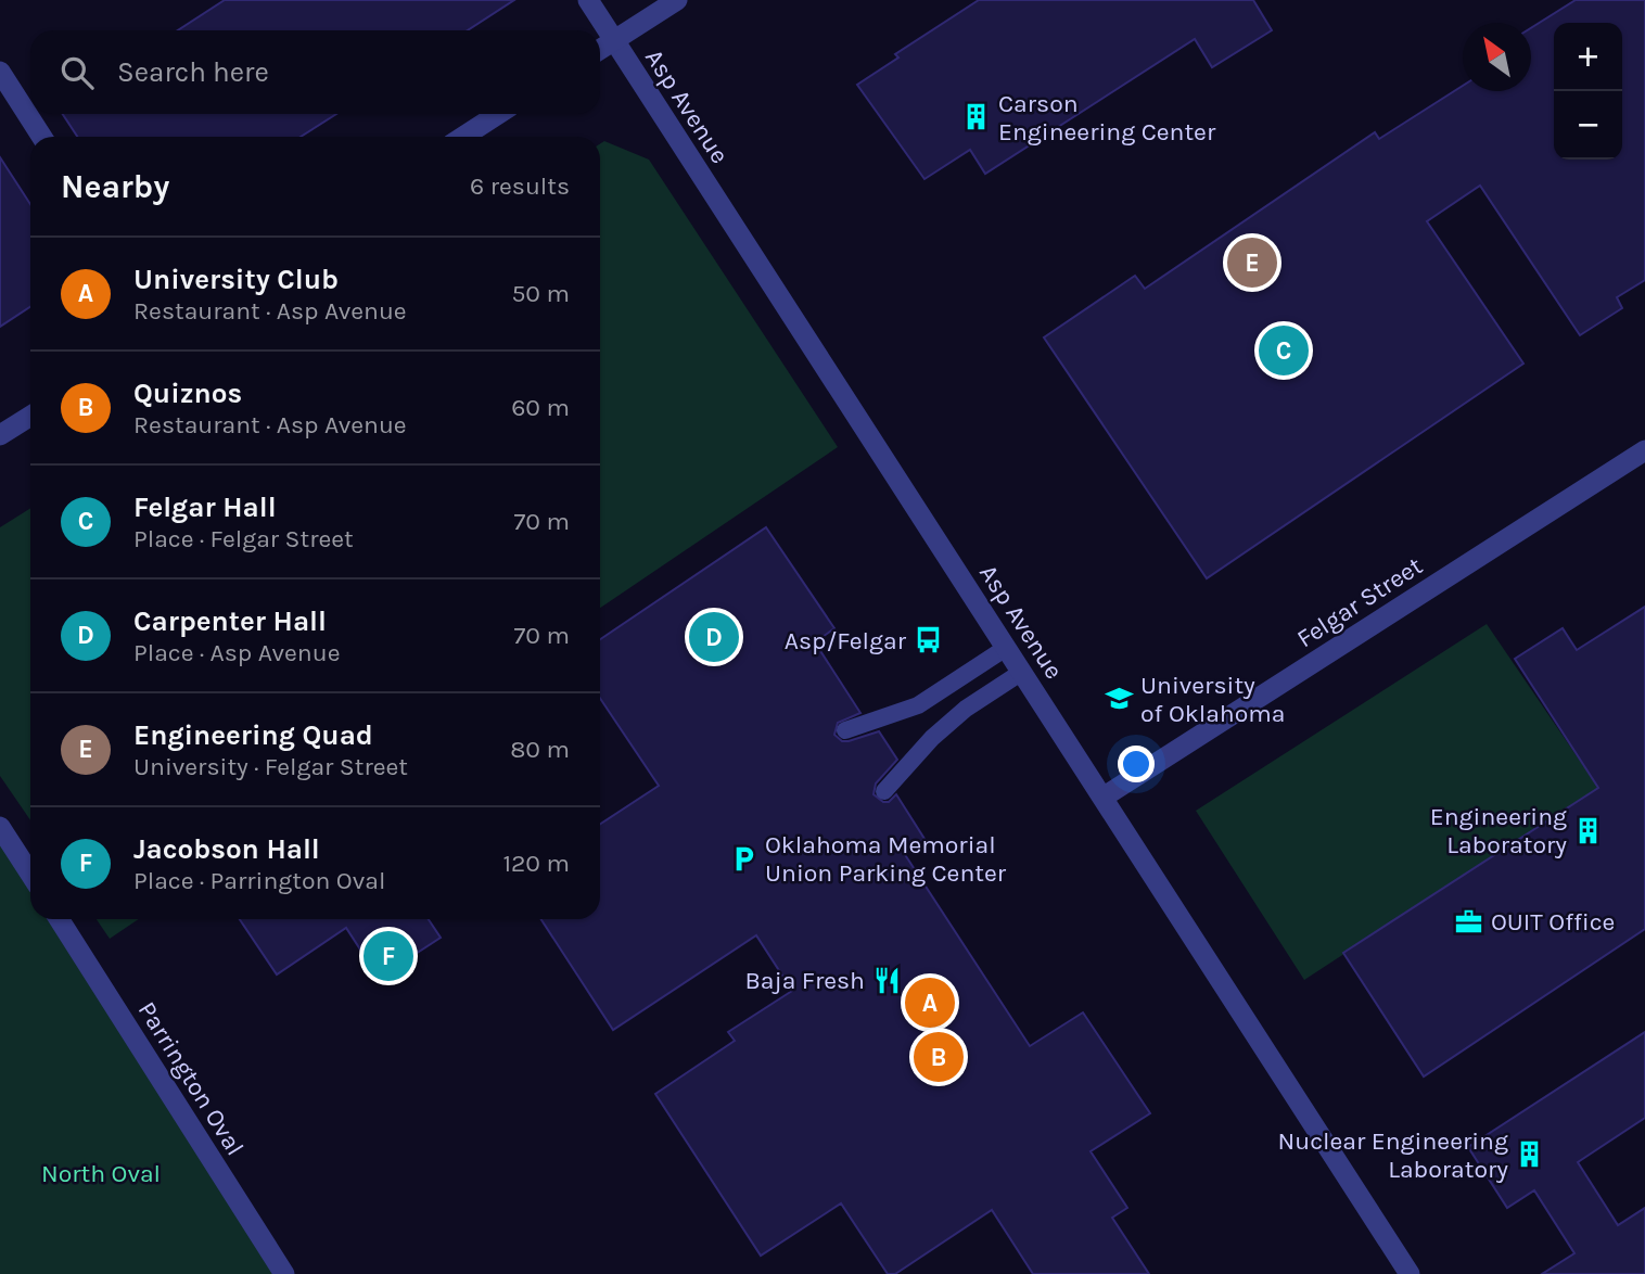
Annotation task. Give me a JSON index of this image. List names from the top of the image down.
{
  "streets": {
    "street": ["Asp Avenue", "Felgar Street", "Parrington Oval"]
  },
  "crossings": [
    ["Asp Avenue", "Felgar Street"]
  ],
  "parks": ["North Oval"],
  "places": {
    "building": ["Carson Engineering Center", "Engineering Laboratory", "Nuclear Engineering Laboratory"],
    "bus stop": ["Asp/Felgar"],
    "school or university": ["University of Oklahoma"],
    "parking": ["Oklahoma Memorial Union Parking Center"],
    "office": ["OUIT Office"],
    "restaurant": ["Baja Fresh"]
  },
  "north": "top left",
  "page": {
    "map_buttons": ["+", "−"],
    "search": "Search here",
    "heading": ["Nearby", "6 results"],
    "pins": [
      "E",
      "C",
      "D",
      "F",
      "A",
      "B"
    ],
    "list": [
      {
        "mark": "A",
        "name": "University Club",
        "note": "Restaurant · Asp Avenue",
        "value": "50 m"
      },
      {
        "mark": "B",
        "name": "Quiznos",
        "note": "Restaurant · Asp Avenue",
        "value": "60 m"
      },
      {
        "mark": "C",
        "name": "Felgar Hall",
        "note": "Place · Felgar Street",
        "value": "70 m"
      },
      {
        "mark": "D",
        "name": "Carpenter Hall",
        "note": "Place · Asp Avenue",
        "value": "70 m"
      },
      {
        "mark": "E",
        "name": "Engineering Quad",
        "note": "University · Felgar Street",
        "value": "80 m"
      },
      {
        "mark": "F",
        "name": "Jacobson Hall",
        "note": "Place · Parrington Oval",
        "value": "120 m"
      }
    ]
  }
}
